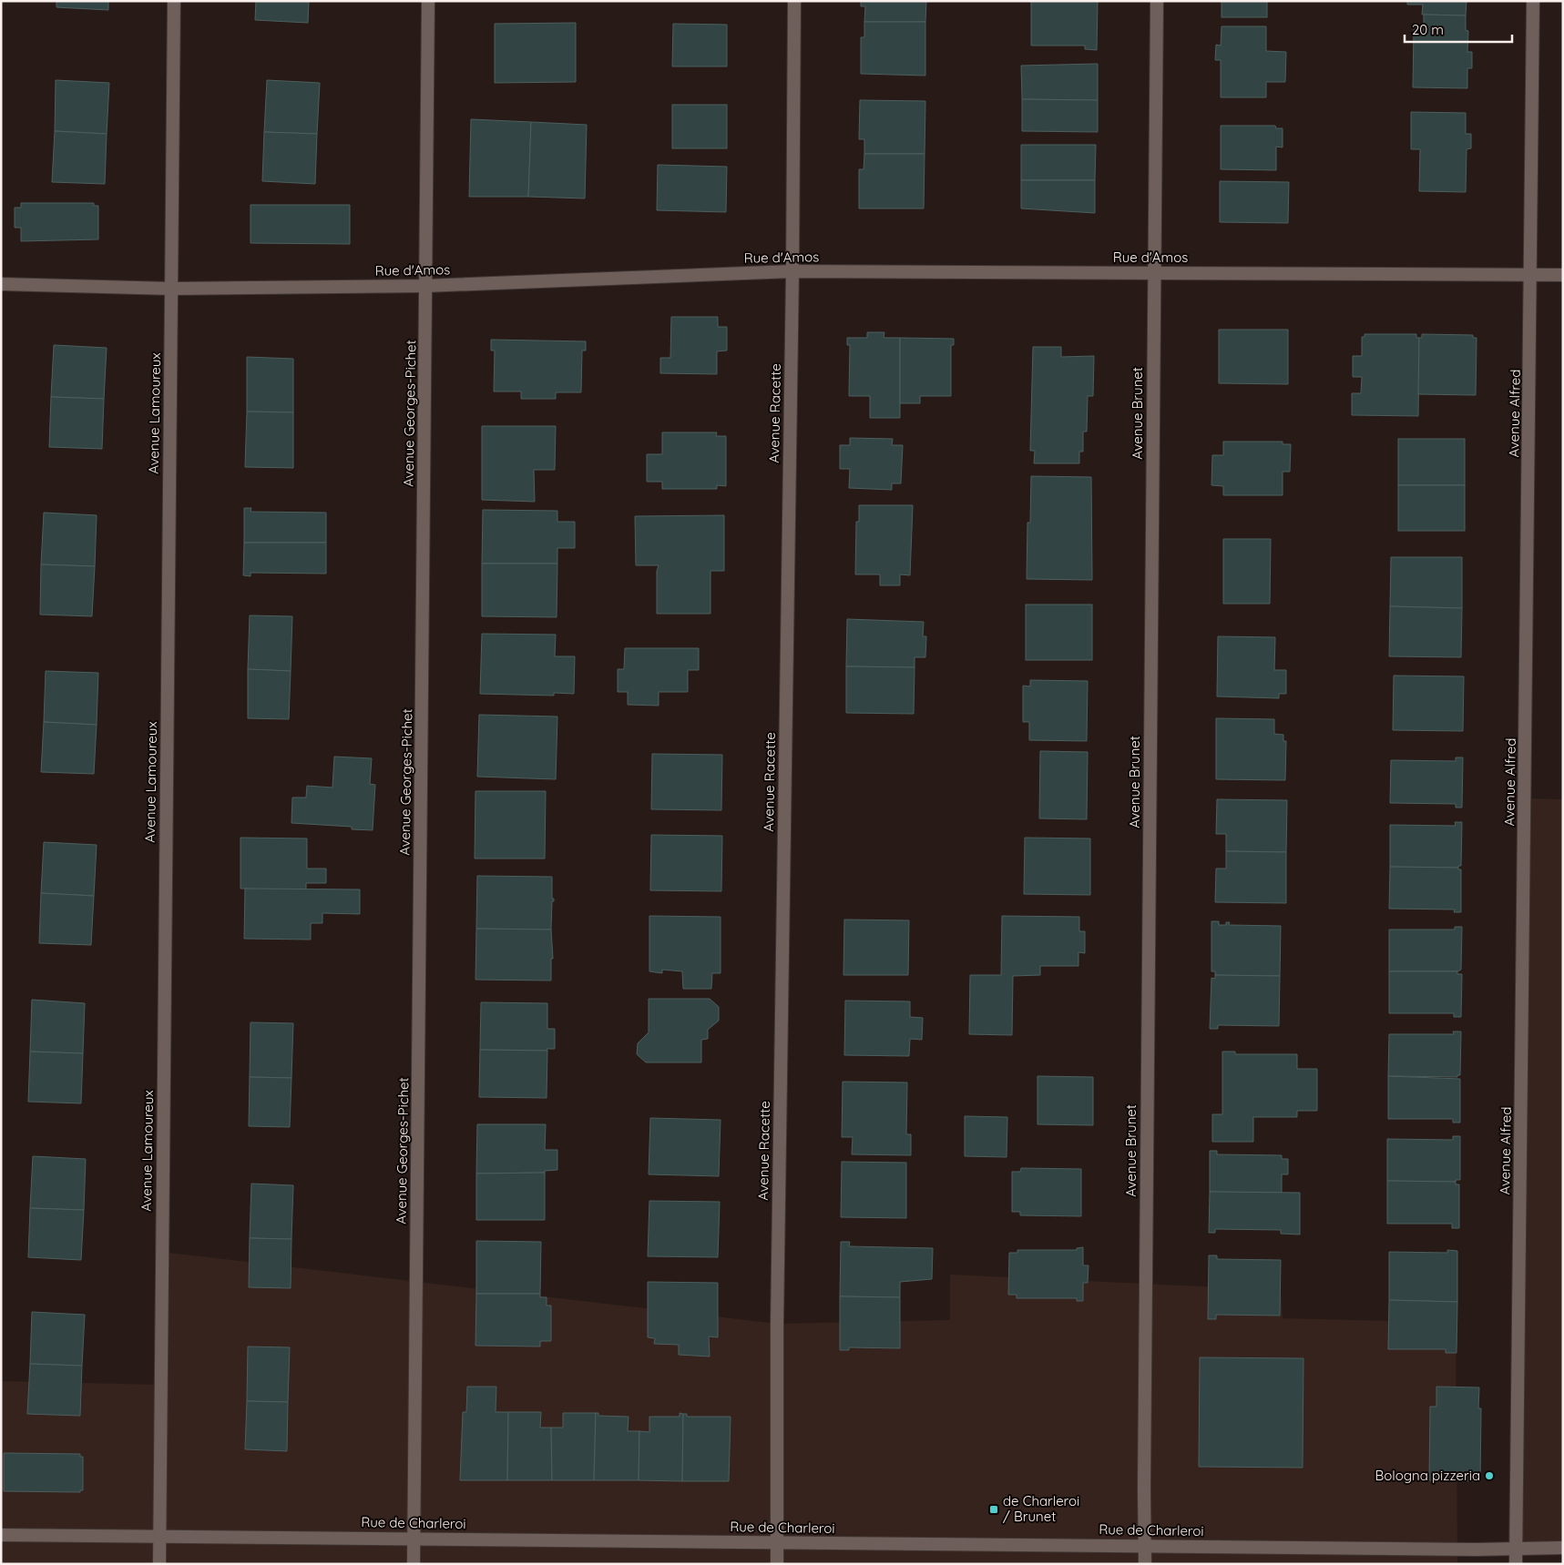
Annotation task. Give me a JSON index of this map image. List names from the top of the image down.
{
  "streets": {
    "street": [
      "Rue d'Amos",
      "Avenue Lamoureux",
      "Avenue Georges-Pichet",
      "Avenue Racette",
      "Avenue Brunet",
      "Avenue Alfred",
      "Rue de Charleroi"
    ]
  },
  "crossings": [
    ["Rue d'Amos", "Avenue Lamoureux"],
    ["Rue d'Amos", "Avenue Georges-Pichet"],
    ["Rue d'Amos", "Avenue Racette"],
    ["Rue d'Amos", "Avenue Brunet"],
    ["Rue d'Amos", "Avenue Alfred"],
    ["Avenue Lamoureux", "Rue de Charleroi"],
    ["Avenue Georges-Pichet", "Rue de Charleroi"],
    ["Avenue Racette", "Rue de Charleroi"],
    ["Avenue Brunet", "Rue de Charleroi"],
    ["Avenue Alfred", "Rue de Charleroi"]
  ],
  "places": {
    "other": ["Bologna pizzeria"],
    "transit": ["de Charleroi / Brunet"]
  },
  "scale_bar": "20 m"
}
